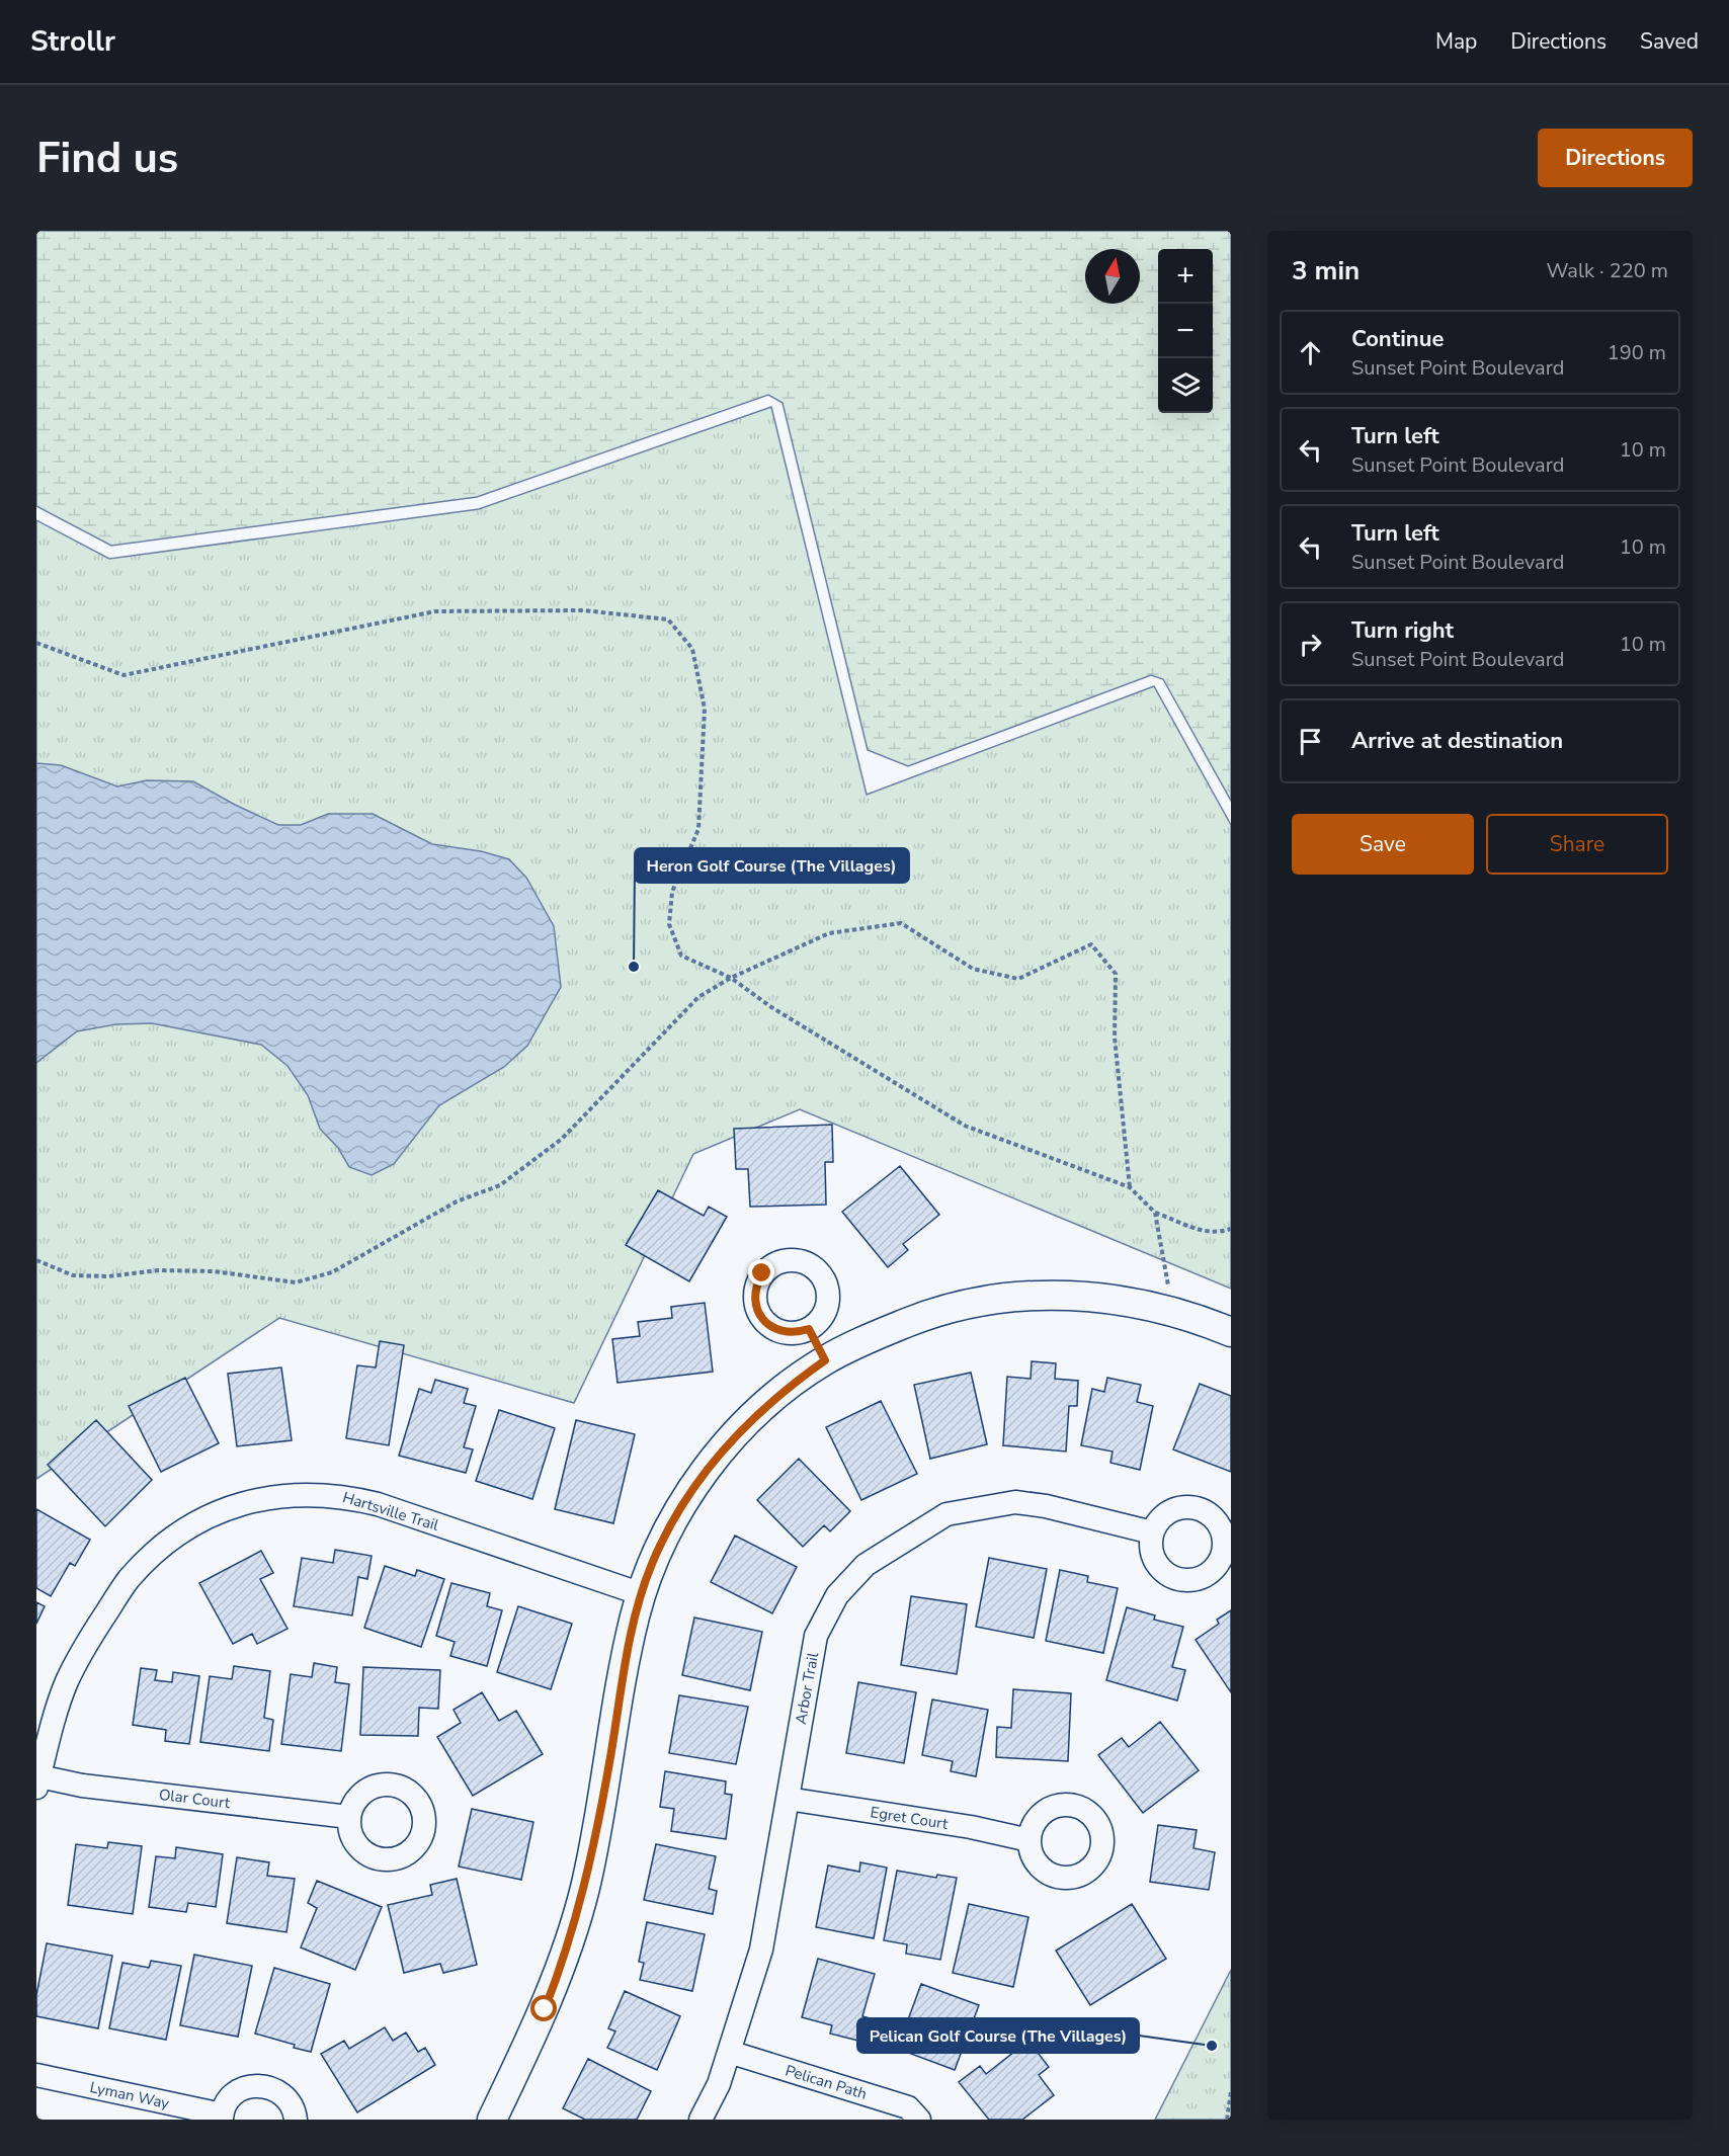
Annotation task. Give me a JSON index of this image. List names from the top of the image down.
{
  "streets": {
    "street": [
      "Hartsville Trail",
      "Arbor Trail",
      "Olar Court",
      "Egret Court",
      "Pelican Path",
      "Lyman Way"
    ]
  },
  "crossings": [
    ["Hartsville Trail", "Olar Court"],
    ["Arbor Trail", "Egret Court"],
    ["Arbor Trail", "Pelican Path"]
  ],
  "places": ["Heron Golf Course (The Villages)", "Pelican Golf Course (The Villages)"],
  "north": "top",
  "page": {
    "header": "Strollr",
    "nav": ["Map", "Directions", "Saved"],
    "buttons": [
      "Directions",
      ["Save", "Share"]
    ],
    "title": "Find us",
    "heading": ["3 min", "Walk · 220 m"],
    "map_buttons": ["+", "−"],
    "list": [
      ["Continue", "Sunset Point Boulevard", "190 m"],
      ["Turn left", "Sunset Point Boulevard", "10 m"],
      ["Turn left", "Sunset Point Boulevard", "10 m"],
      ["Turn right", "Sunset Point Boulevard", "10 m"],
      "Arrive at destination"
    ]
  }
}
